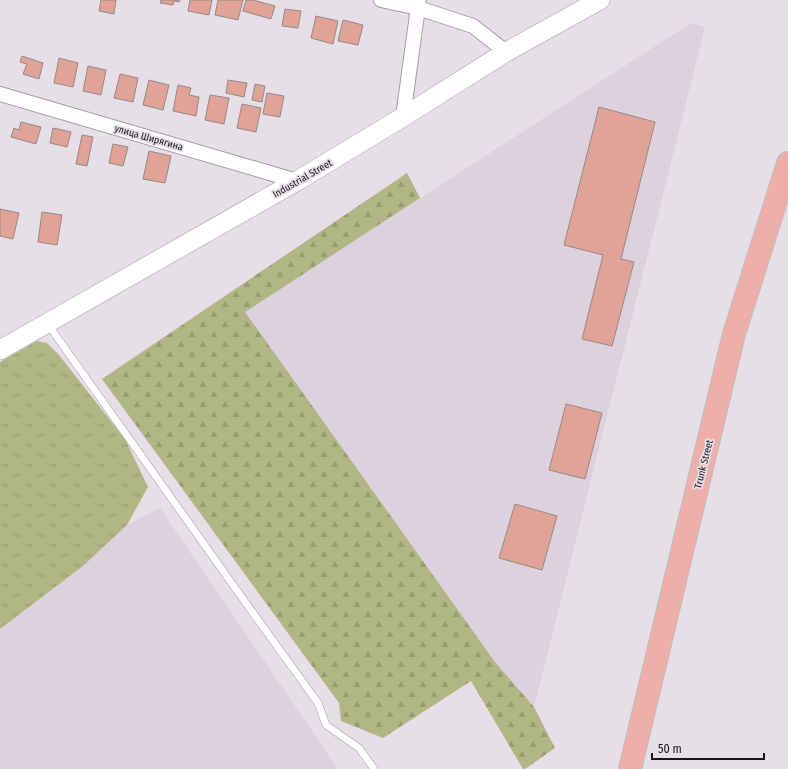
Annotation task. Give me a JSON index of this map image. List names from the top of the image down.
{
  "streets": {
    "main road": ["Trunk Street"],
    "street": ["улица Ширягина", "Industrial Street"]
  },
  "crossings": [
    ["улица Ширягина", "Industrial Street"]
  ],
  "scale_bar": "50 m"
}
